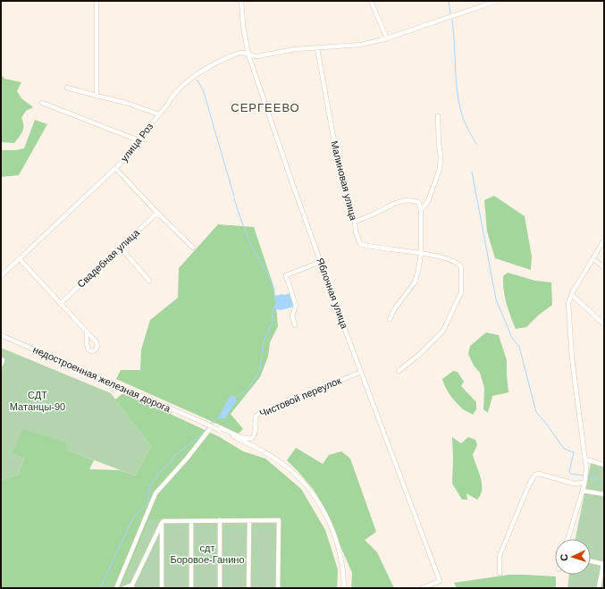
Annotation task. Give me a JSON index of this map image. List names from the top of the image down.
{
  "streets": {
    "street": [
      "улица Роз",
      "Малиновая улица",
      "Свадебная улица",
      "Яблочная улица",
      "недостроенная железная дорога",
      "Чистовой переулок"
    ]
  },
  "crossings": [
    ["улица Роз", "Малиновая улица"],
    ["улица Роз", "Яблочная улица"],
    ["Яблочная улица", "Чистовой переулок"]
  ],
  "districts": ["СЕРГЕЕВО"],
  "parks": ["СДТ Матанцы-90", "сдт Боровое-Ганино"],
  "north": "left"
}
